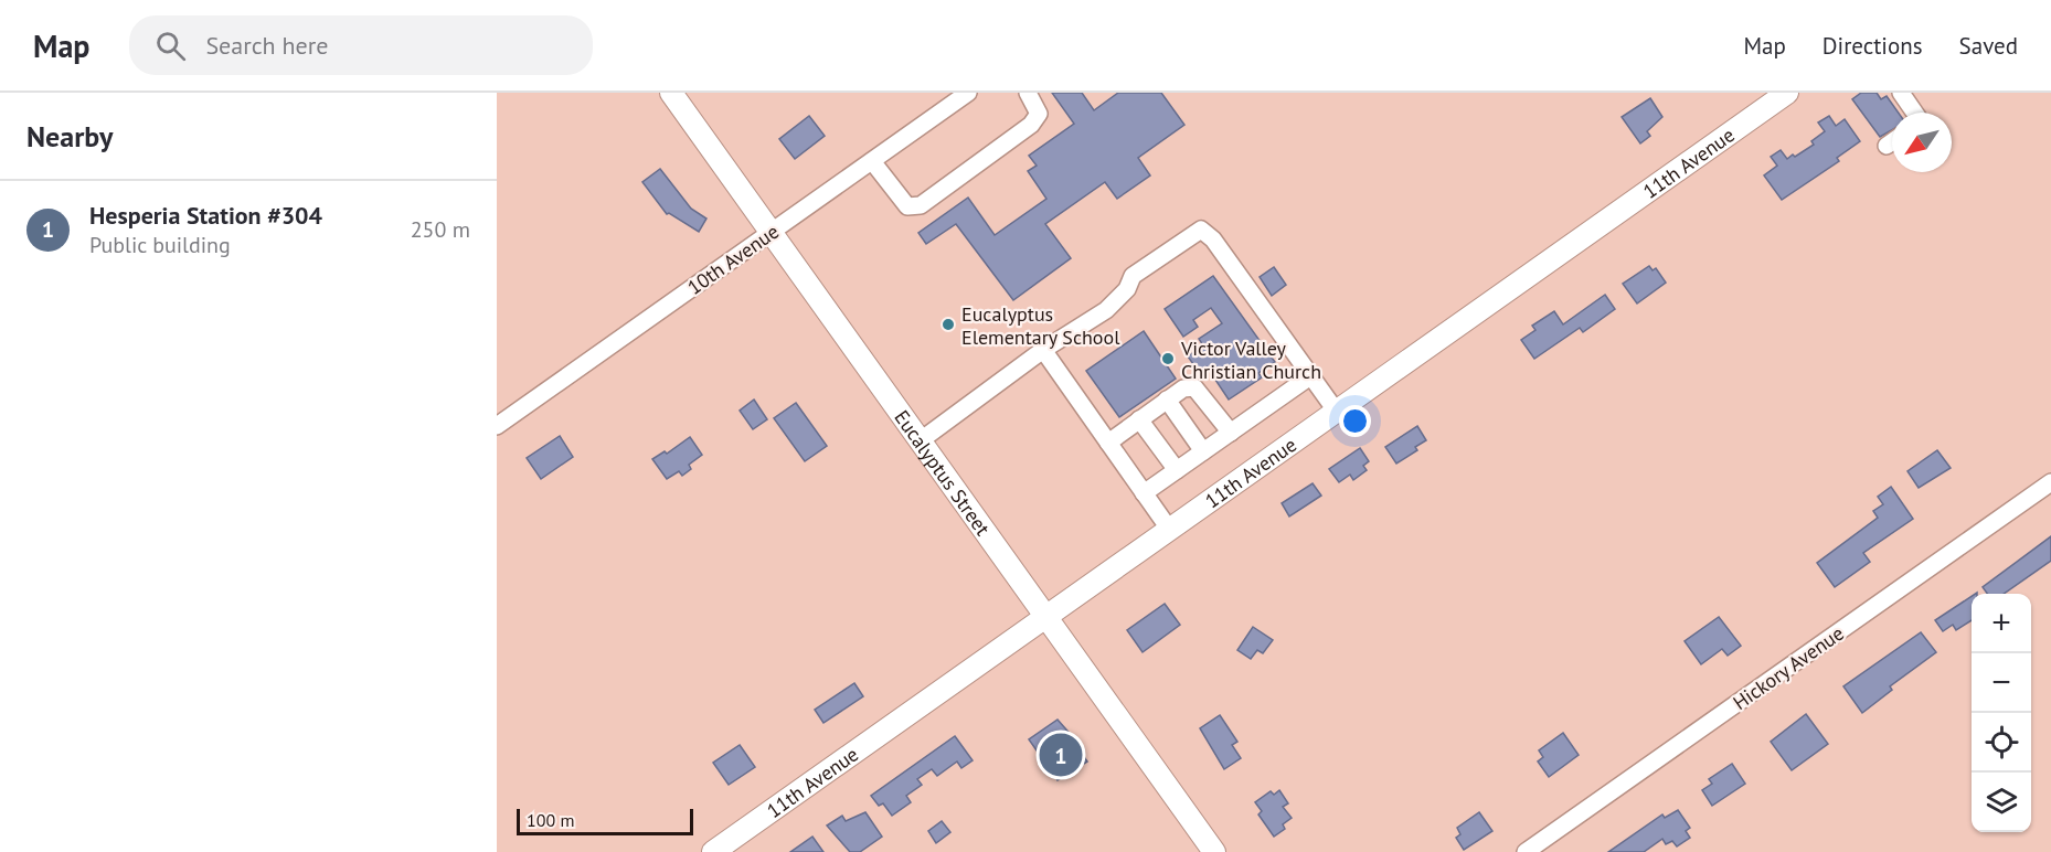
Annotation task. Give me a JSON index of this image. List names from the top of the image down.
{
  "streets": {
    "main road": ["11th Avenue", "Eucalyptus Street"],
    "street": ["10th Avenue", "Hickory Avenue"]
  },
  "crossings": [
    ["11th Avenue", "Eucalyptus Street"],
    ["10th Avenue", "Eucalyptus Street"]
  ],
  "places": ["Eucalyptus Elementary School", "Victor Valley Christian Church"],
  "scale_bar": "100 m",
  "north": "bottom left",
  "page": {
    "header": "Map",
    "search": "Search here",
    "nav": ["Map", "Directions", "Saved"],
    "heading": "Nearby",
    "list": [
      {
        "mark": "1",
        "name": "Hesperia Station #304",
        "note": "Public building",
        "value": "250 m"
      }
    ],
    "map_buttons": ["+", "−"],
    "pins": "1",
    "scale": "100 m"
  }
}
